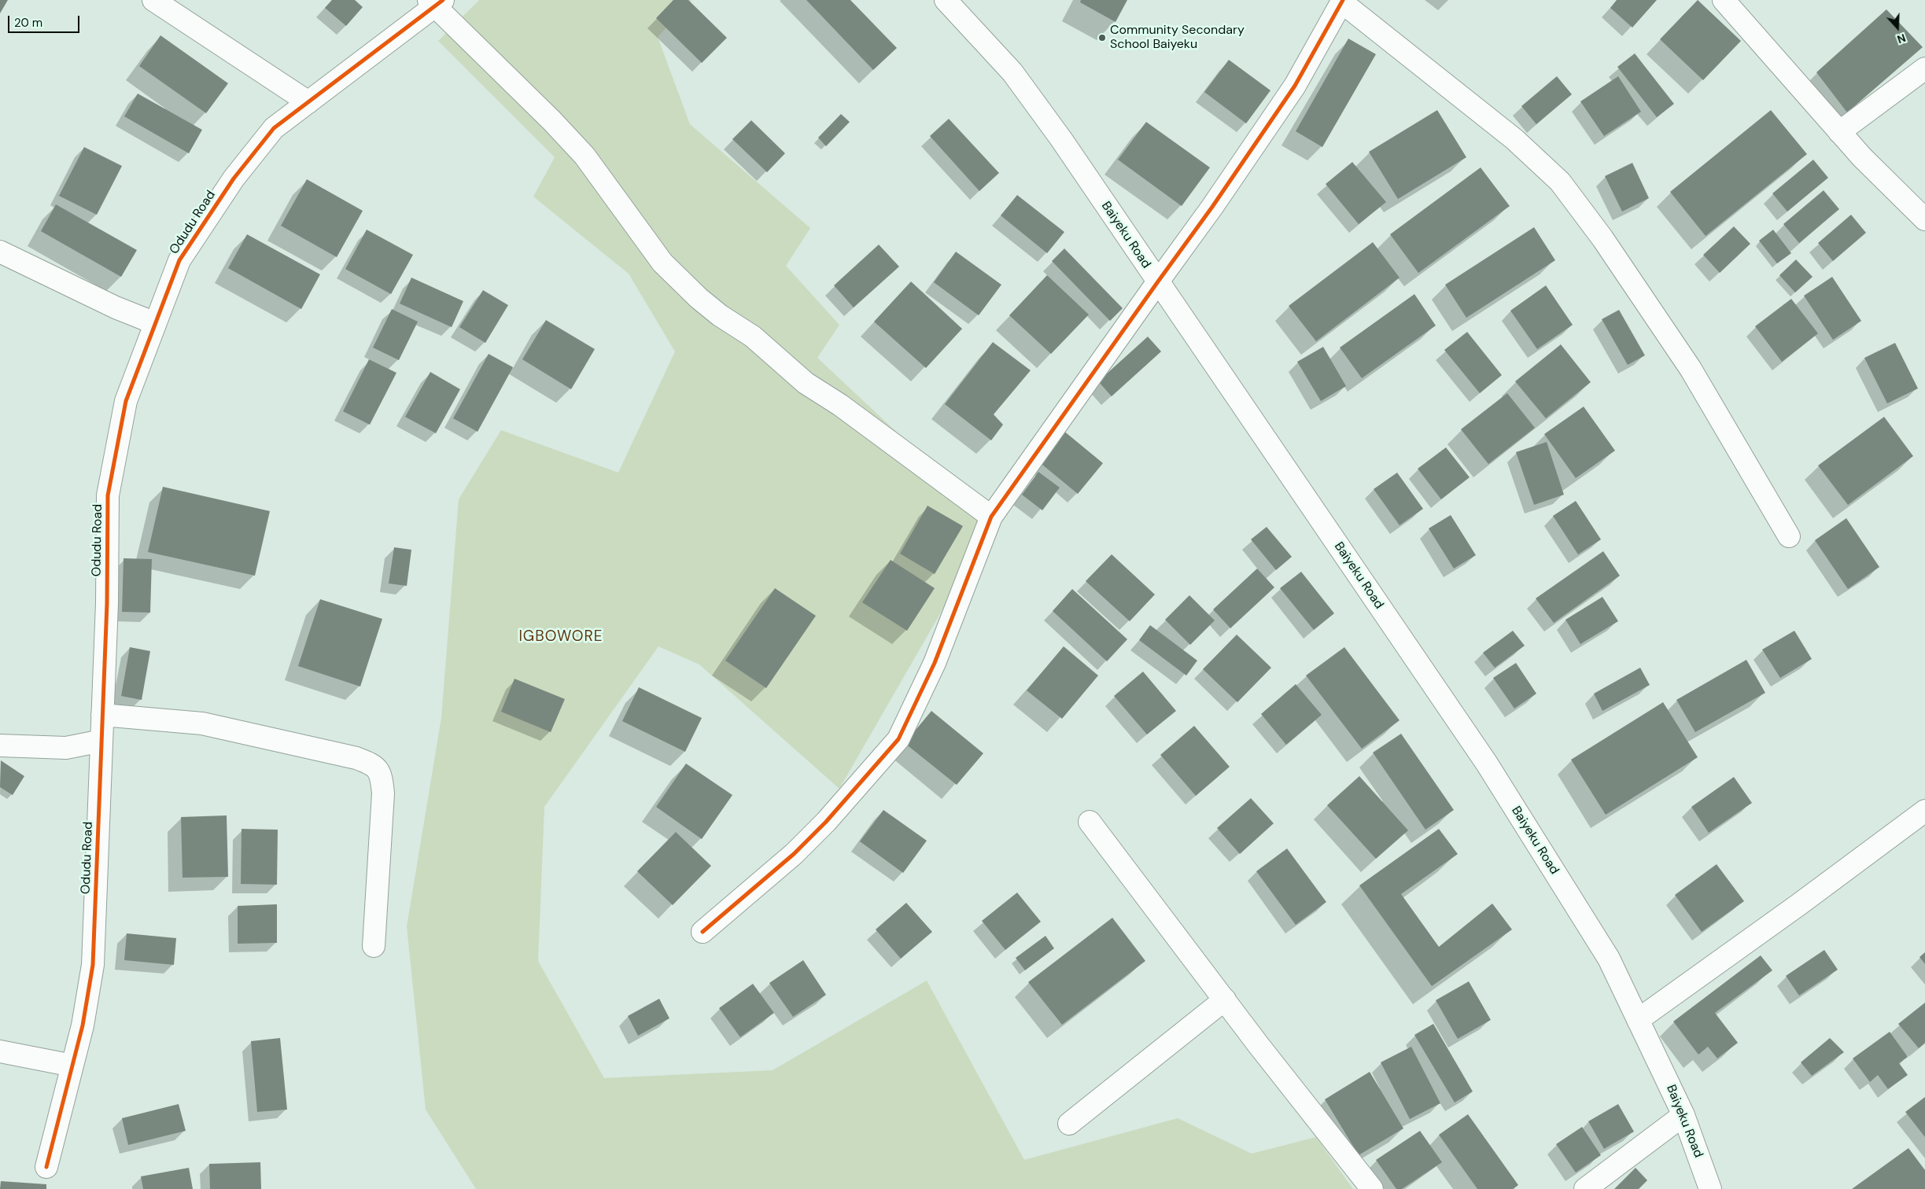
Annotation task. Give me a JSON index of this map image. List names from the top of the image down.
{
  "streets": {
    "street": ["Odudu Road", "Baiyeku Road"]
  },
  "districts": ["IGBOWORE"],
  "places": ["Community Secondary School Baiyeku"],
  "scale_bar": "20 m",
  "north": "bottom"
}
